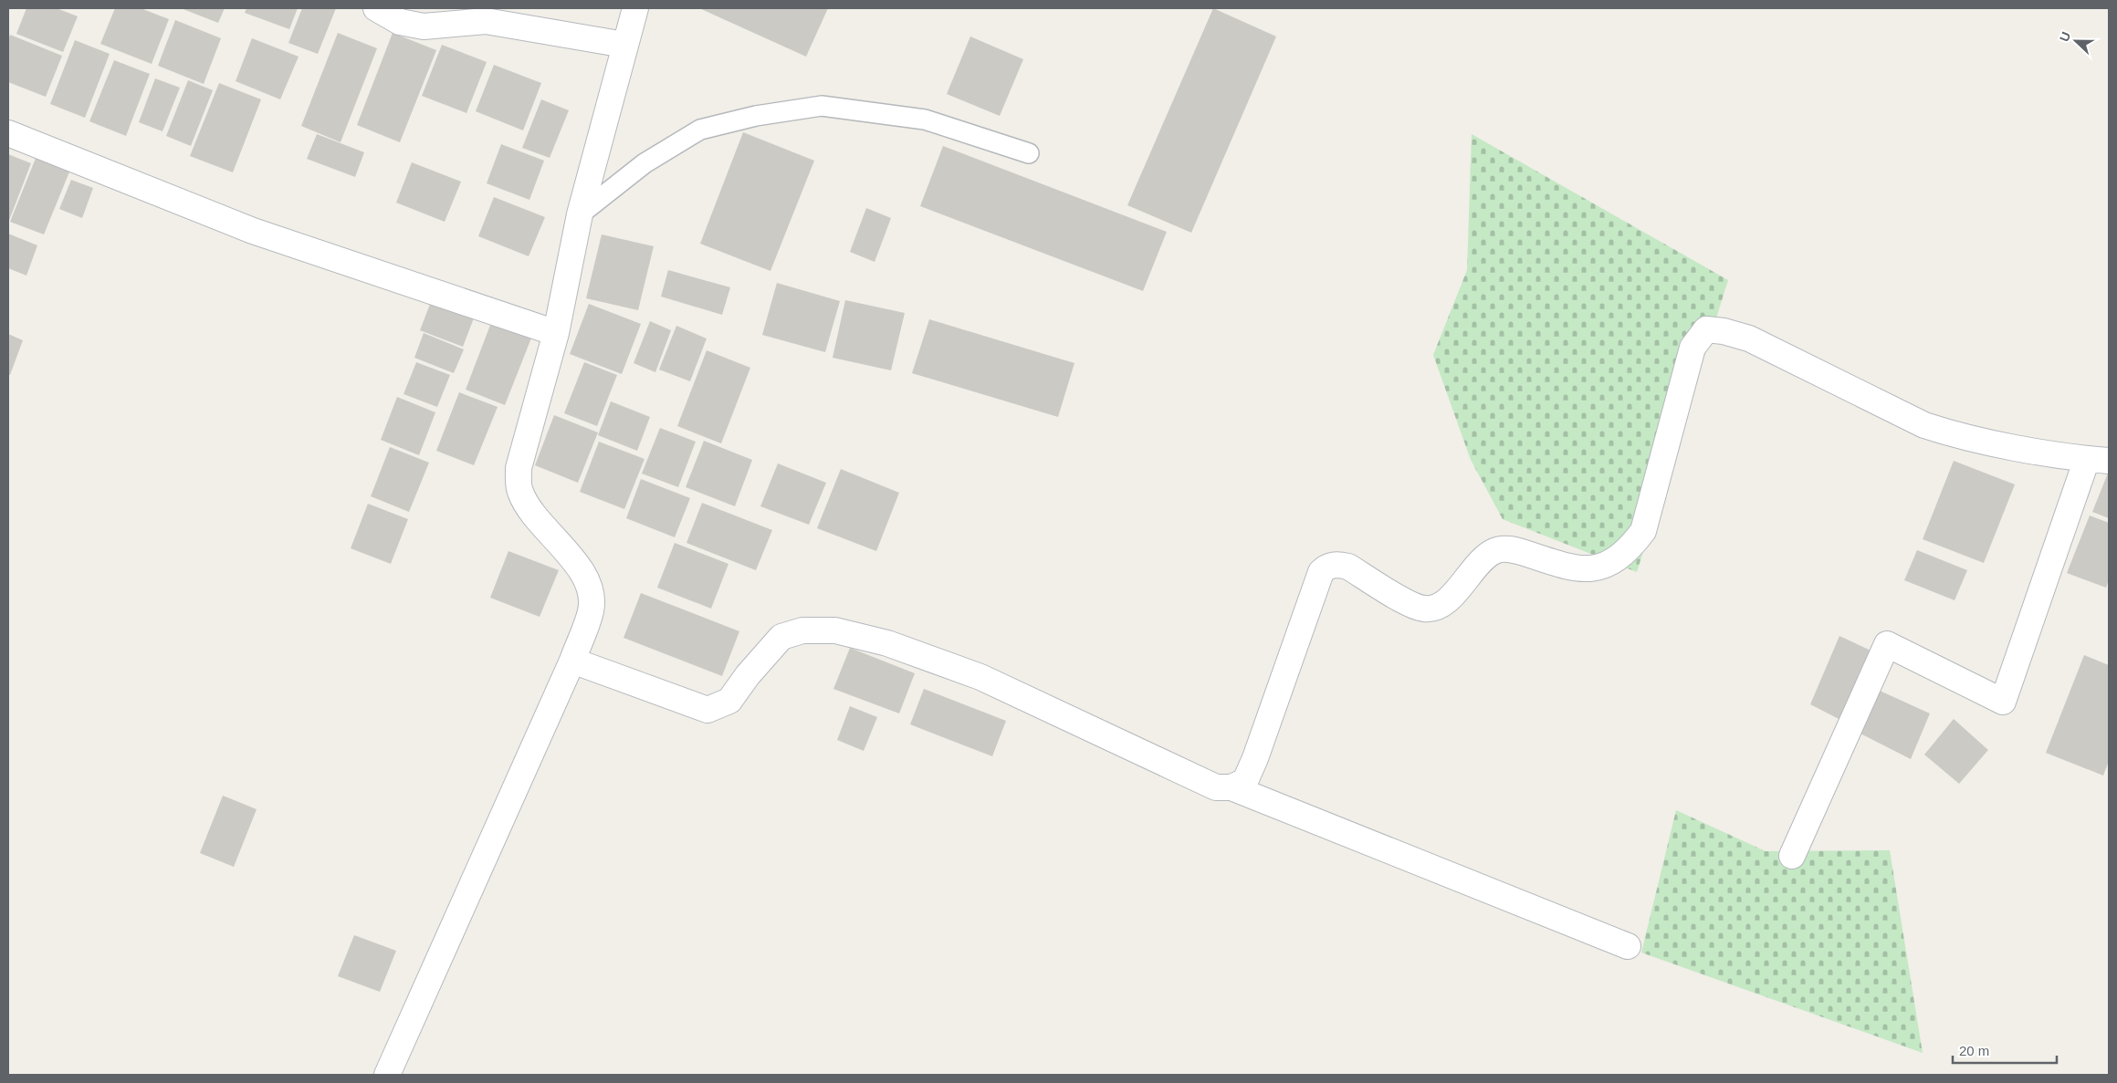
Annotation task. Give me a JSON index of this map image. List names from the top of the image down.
{
  "scale_bar": "20 m",
  "north": "left"
}
